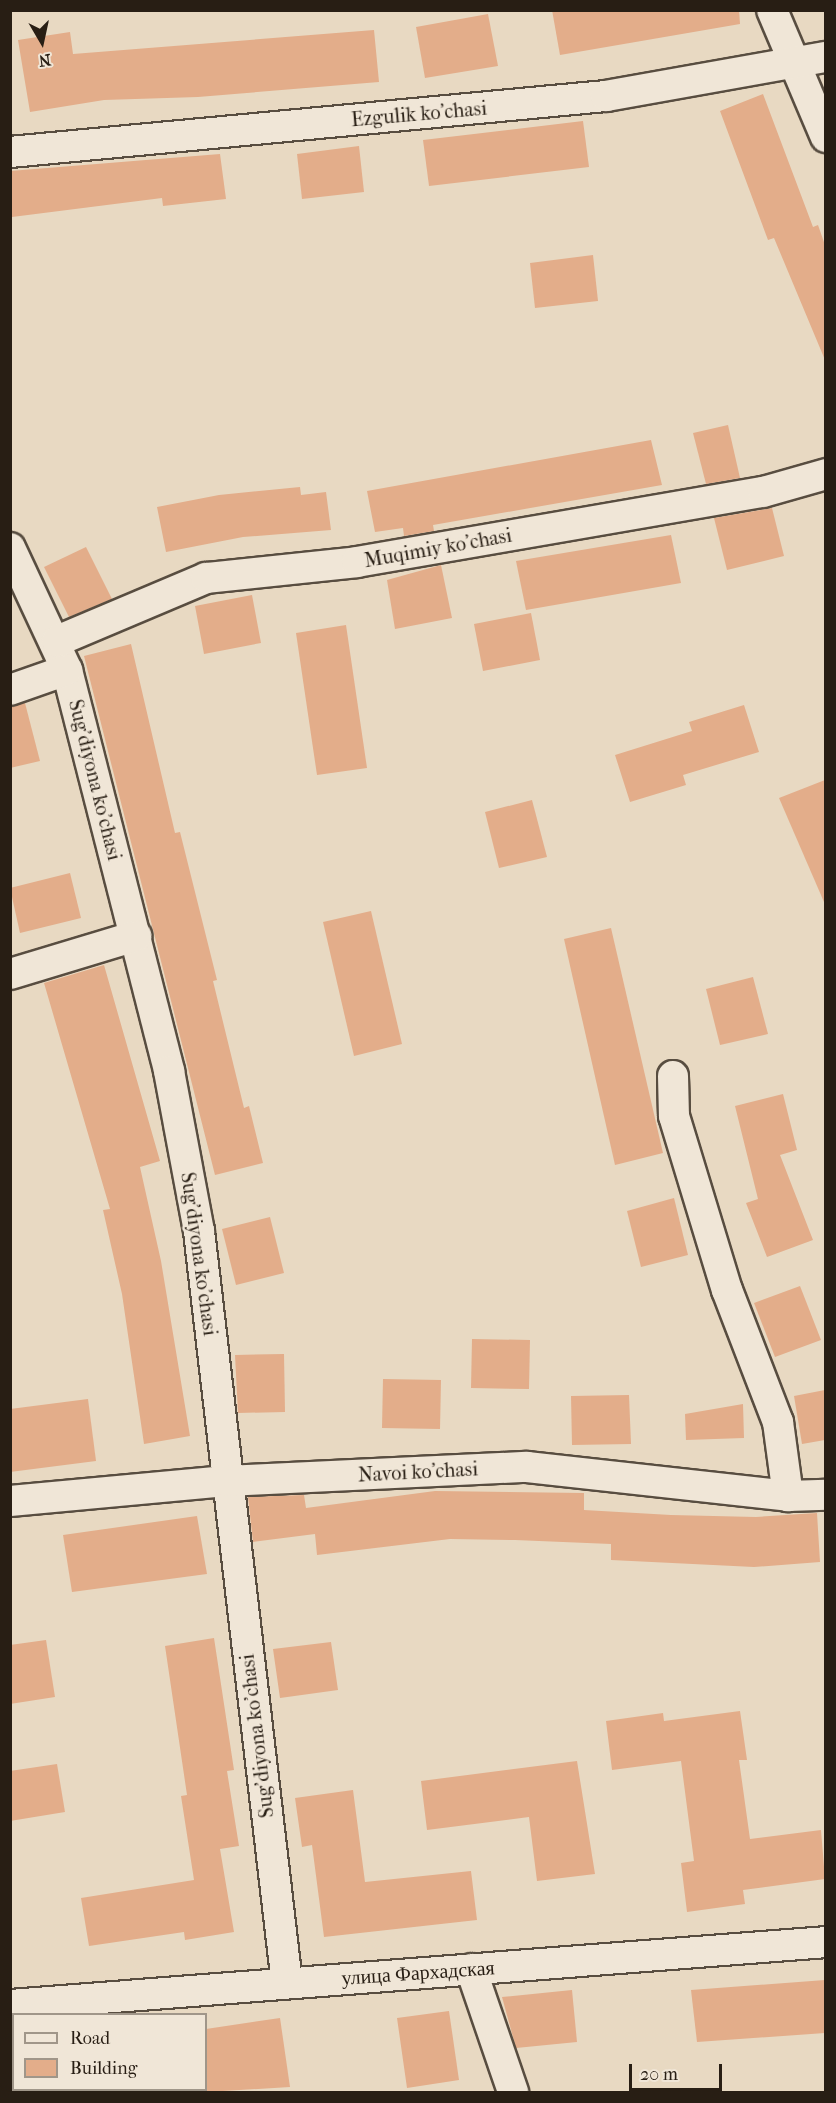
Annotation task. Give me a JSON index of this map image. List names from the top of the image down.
{
  "streets": {
    "street": [
      "Ezgulik ko'chasi",
      "Muqimiy ko'chasi",
      "Sug'diyona ko'chasi",
      "Navoi ko'chasi",
      "улица Фархадская"
    ]
  },
  "crossings": [
    ["Muqimiy ko'chasi", "Sug'diyona ko'chasi"],
    ["Sug'diyona ko'chasi", "Navoi ko'chasi"],
    ["Sug'diyona ko'chasi", "улица Фархадская"]
  ],
  "legend": ["Road", "Building"],
  "scale_bar": "20 m",
  "north": "bottom"
}
